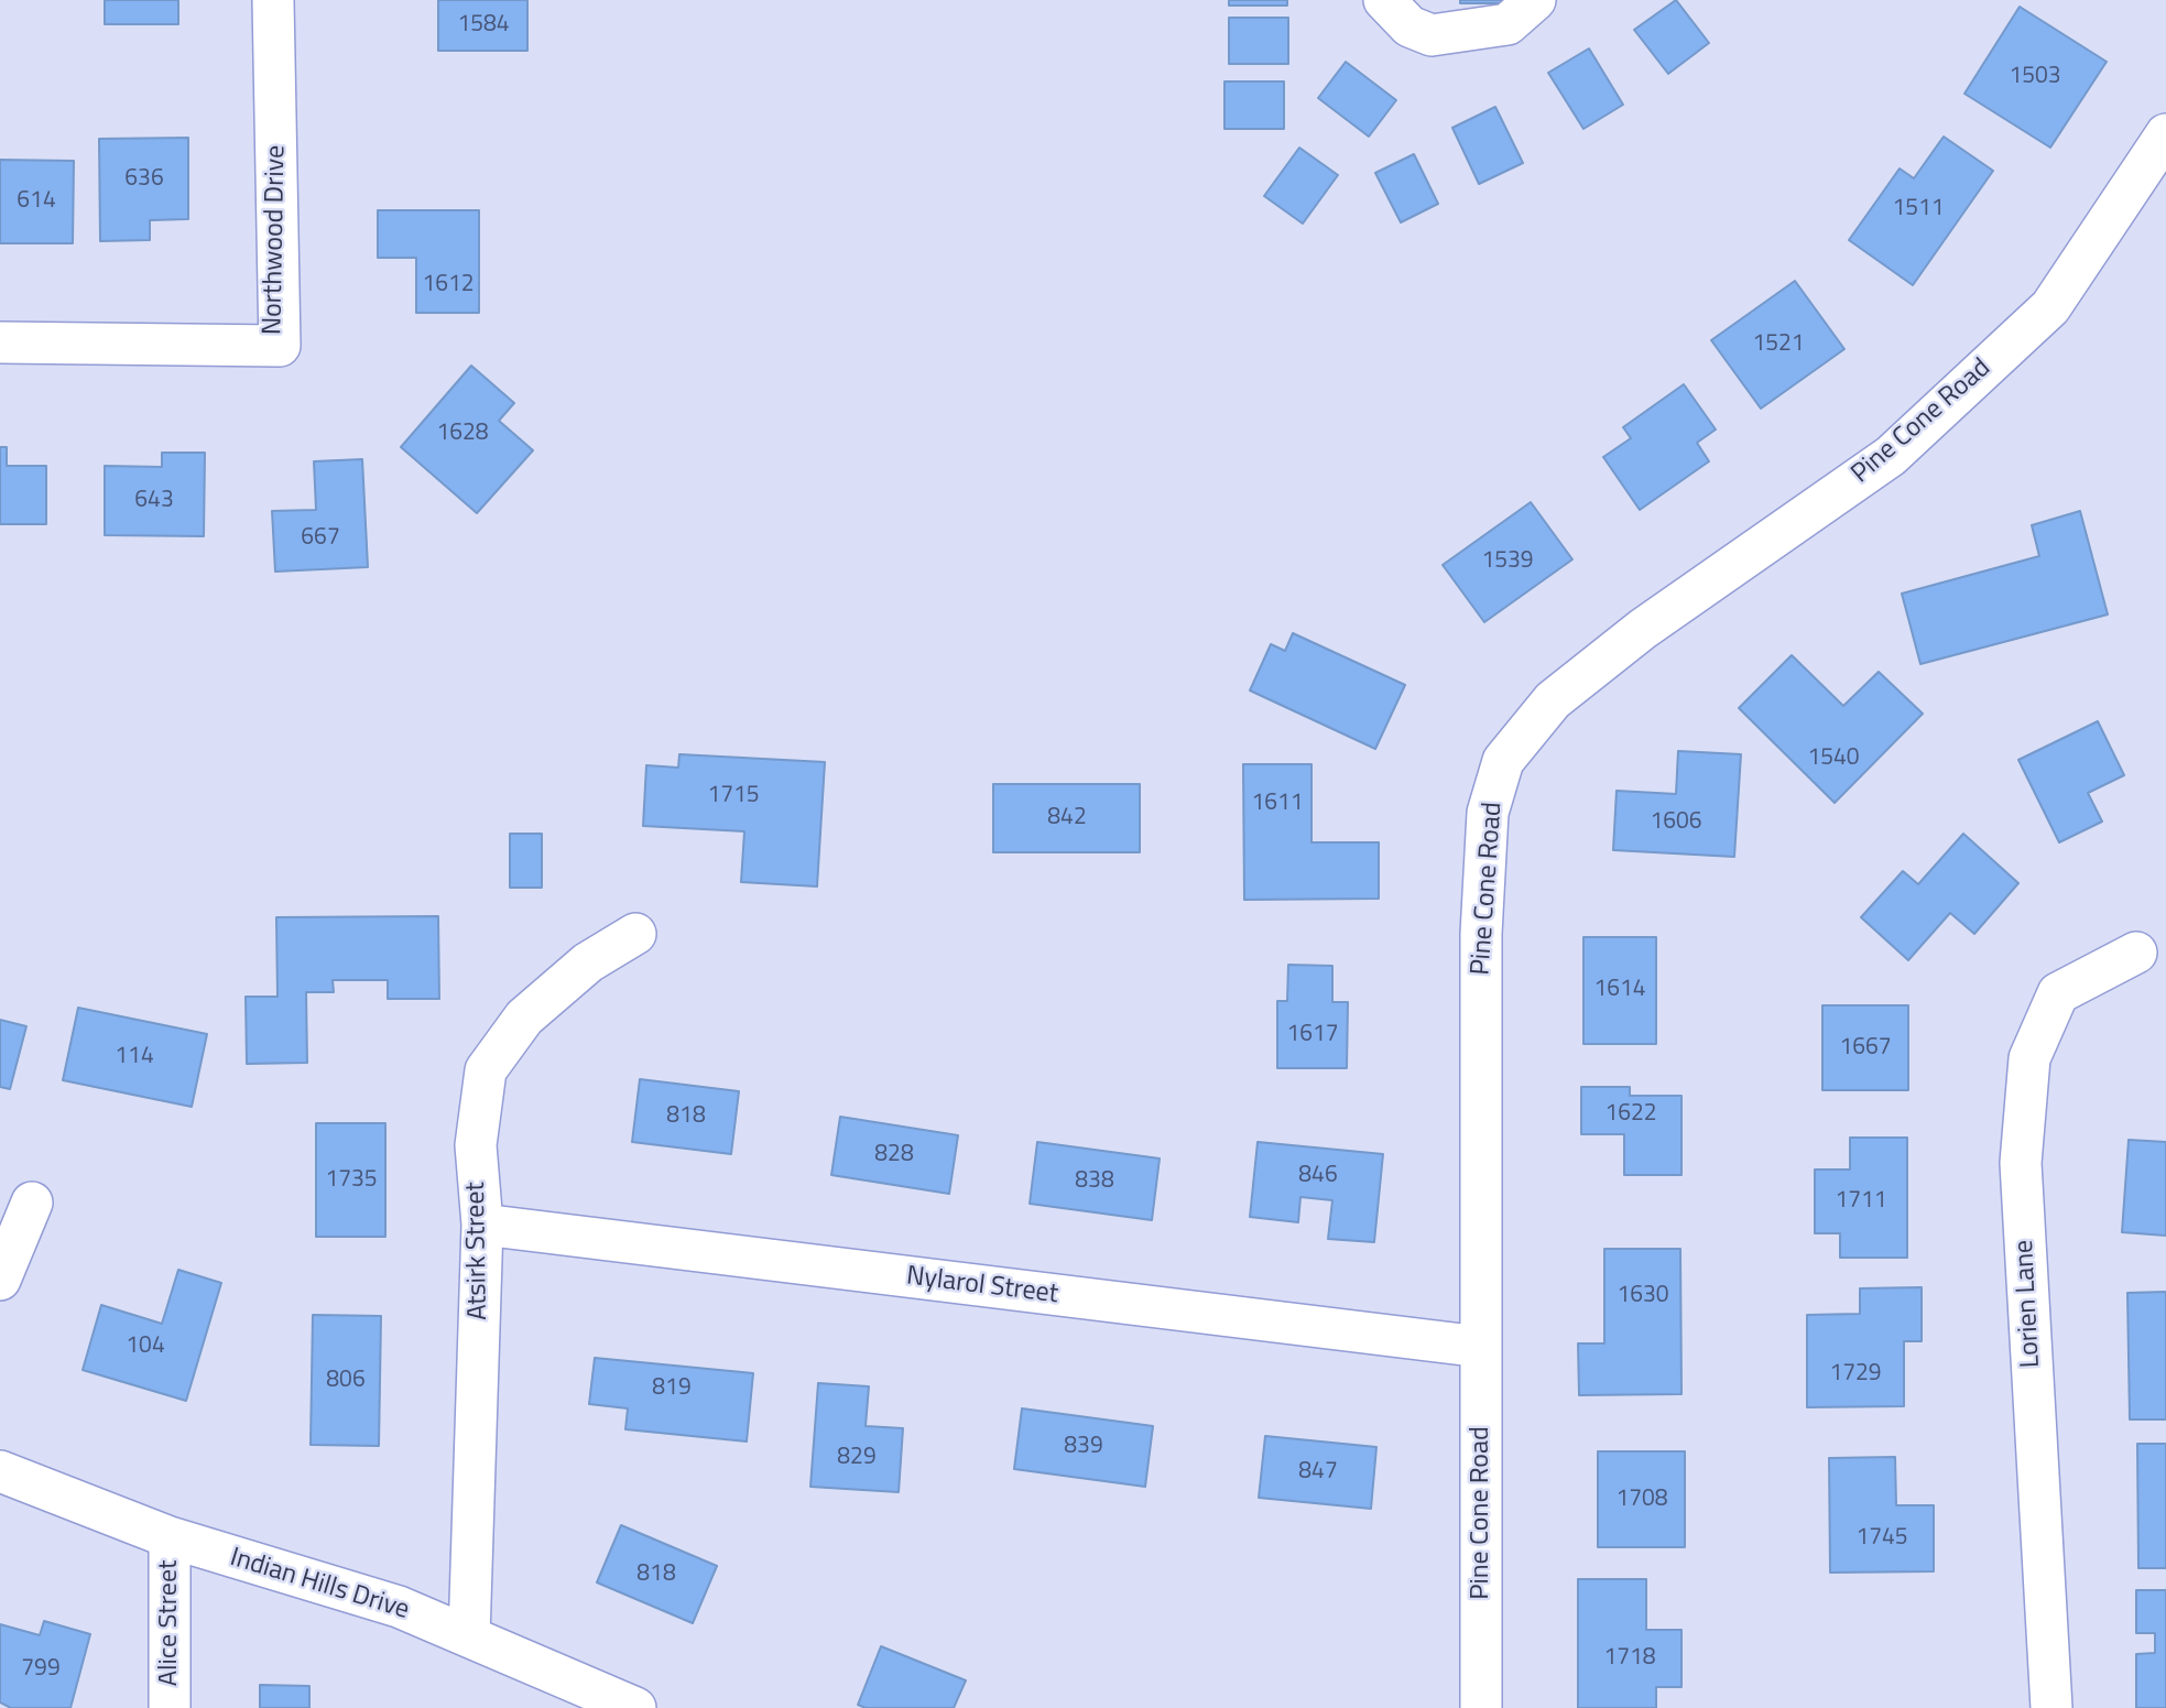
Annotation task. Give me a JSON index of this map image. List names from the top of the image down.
{
  "streets": {
    "street": [
      "Northwood Drive",
      "Pine Cone Road",
      "Atsirk Street",
      "Nylarol Street",
      "Lorien Lane",
      "Indian Hills Drive",
      "Alice Street"
    ]
  },
  "crossings": [
    ["Pine Cone Road", "Nylarol Street"],
    ["Atsirk Street", "Nylarol Street"],
    ["Atsirk Street", "Indian Hills Drive"],
    ["Indian Hills Drive", "Alice Street"]
  ],
  "house_numbers": [
    "1584",
    "1503",
    "636",
    "614",
    "1511",
    "1612",
    "1521",
    "1628",
    "643",
    "667",
    "1539",
    "1540",
    "1715",
    "1611",
    "842",
    "1606",
    "1614",
    "1617",
    "1667",
    "114",
    "1622",
    "818",
    "828",
    "846",
    "1735",
    "838",
    "1711",
    "1630",
    "104",
    "1729",
    "806",
    "819",
    "839",
    "829",
    "847",
    "1708",
    "1745",
    "818",
    "1718",
    "799"
  ]
}
